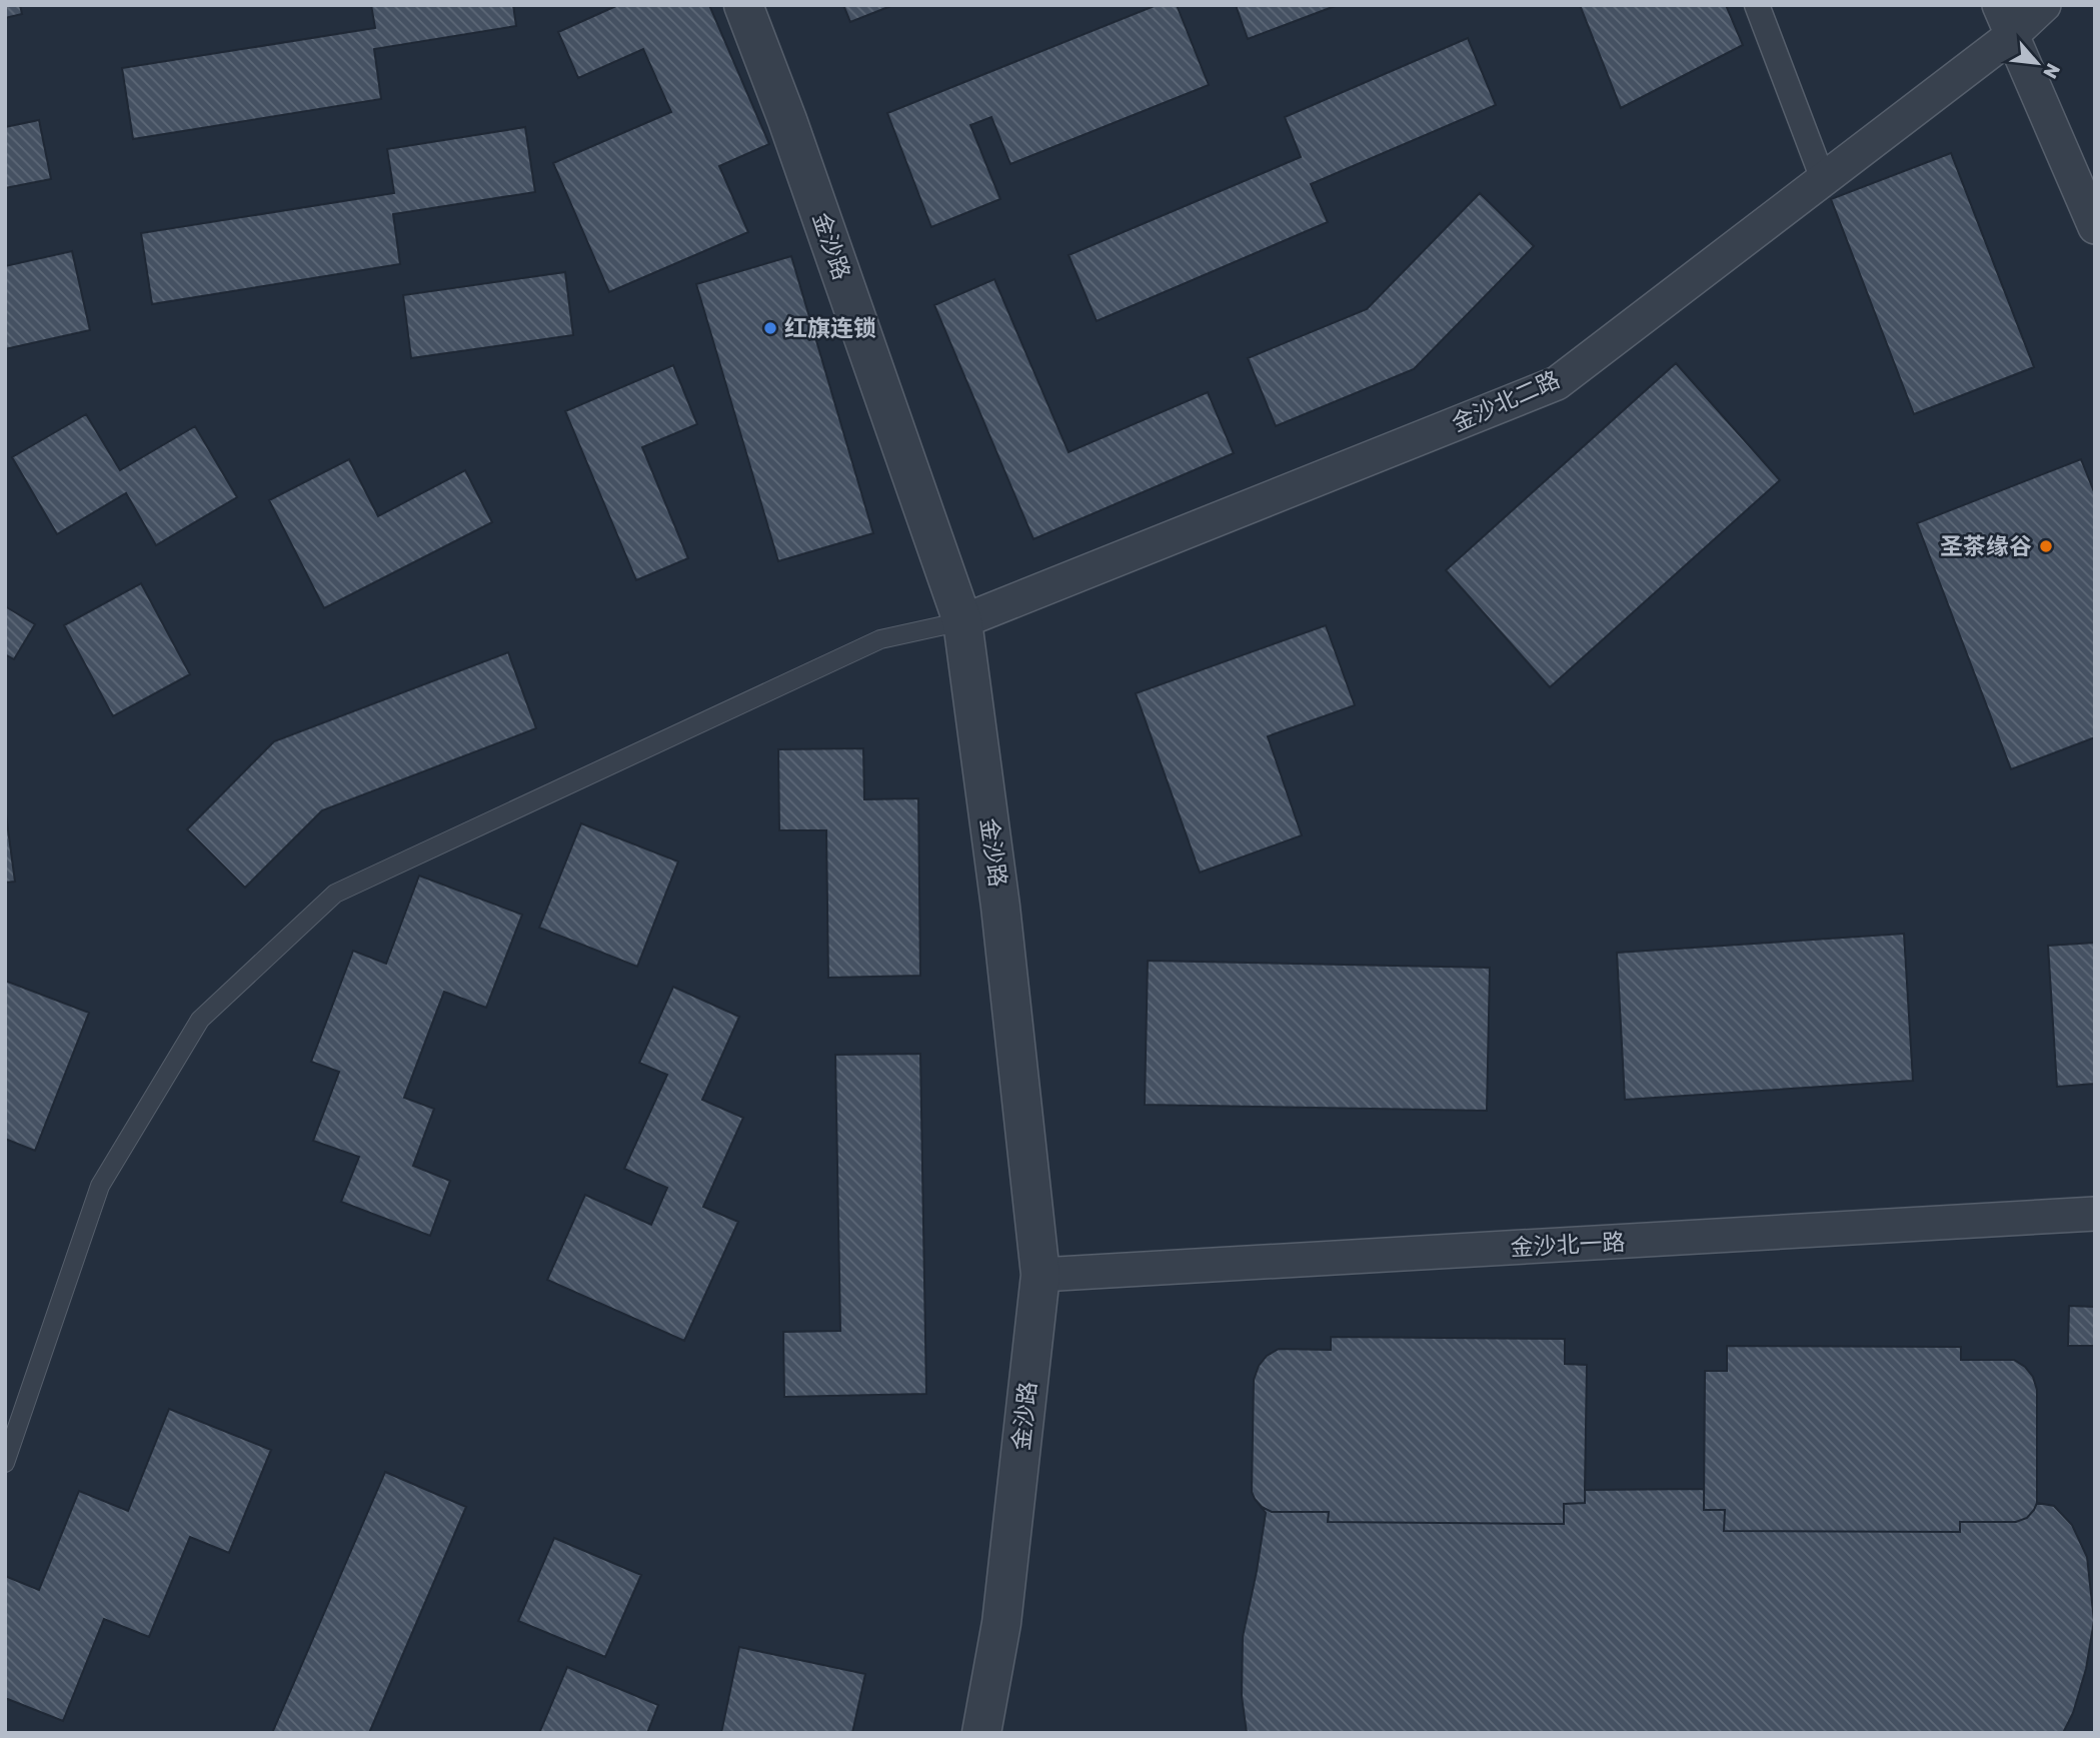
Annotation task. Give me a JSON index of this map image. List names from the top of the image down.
{
  "streets": {
    "street": ["金沙路", "金沙北二路", "金沙北一路"]
  },
  "crossings": [
    ["金沙路", "金沙北二路"],
    ["金沙路", "金沙北一路"]
  ],
  "places": ["红旗连锁", "圣茶缘谷"],
  "north": "bottom right"
}
